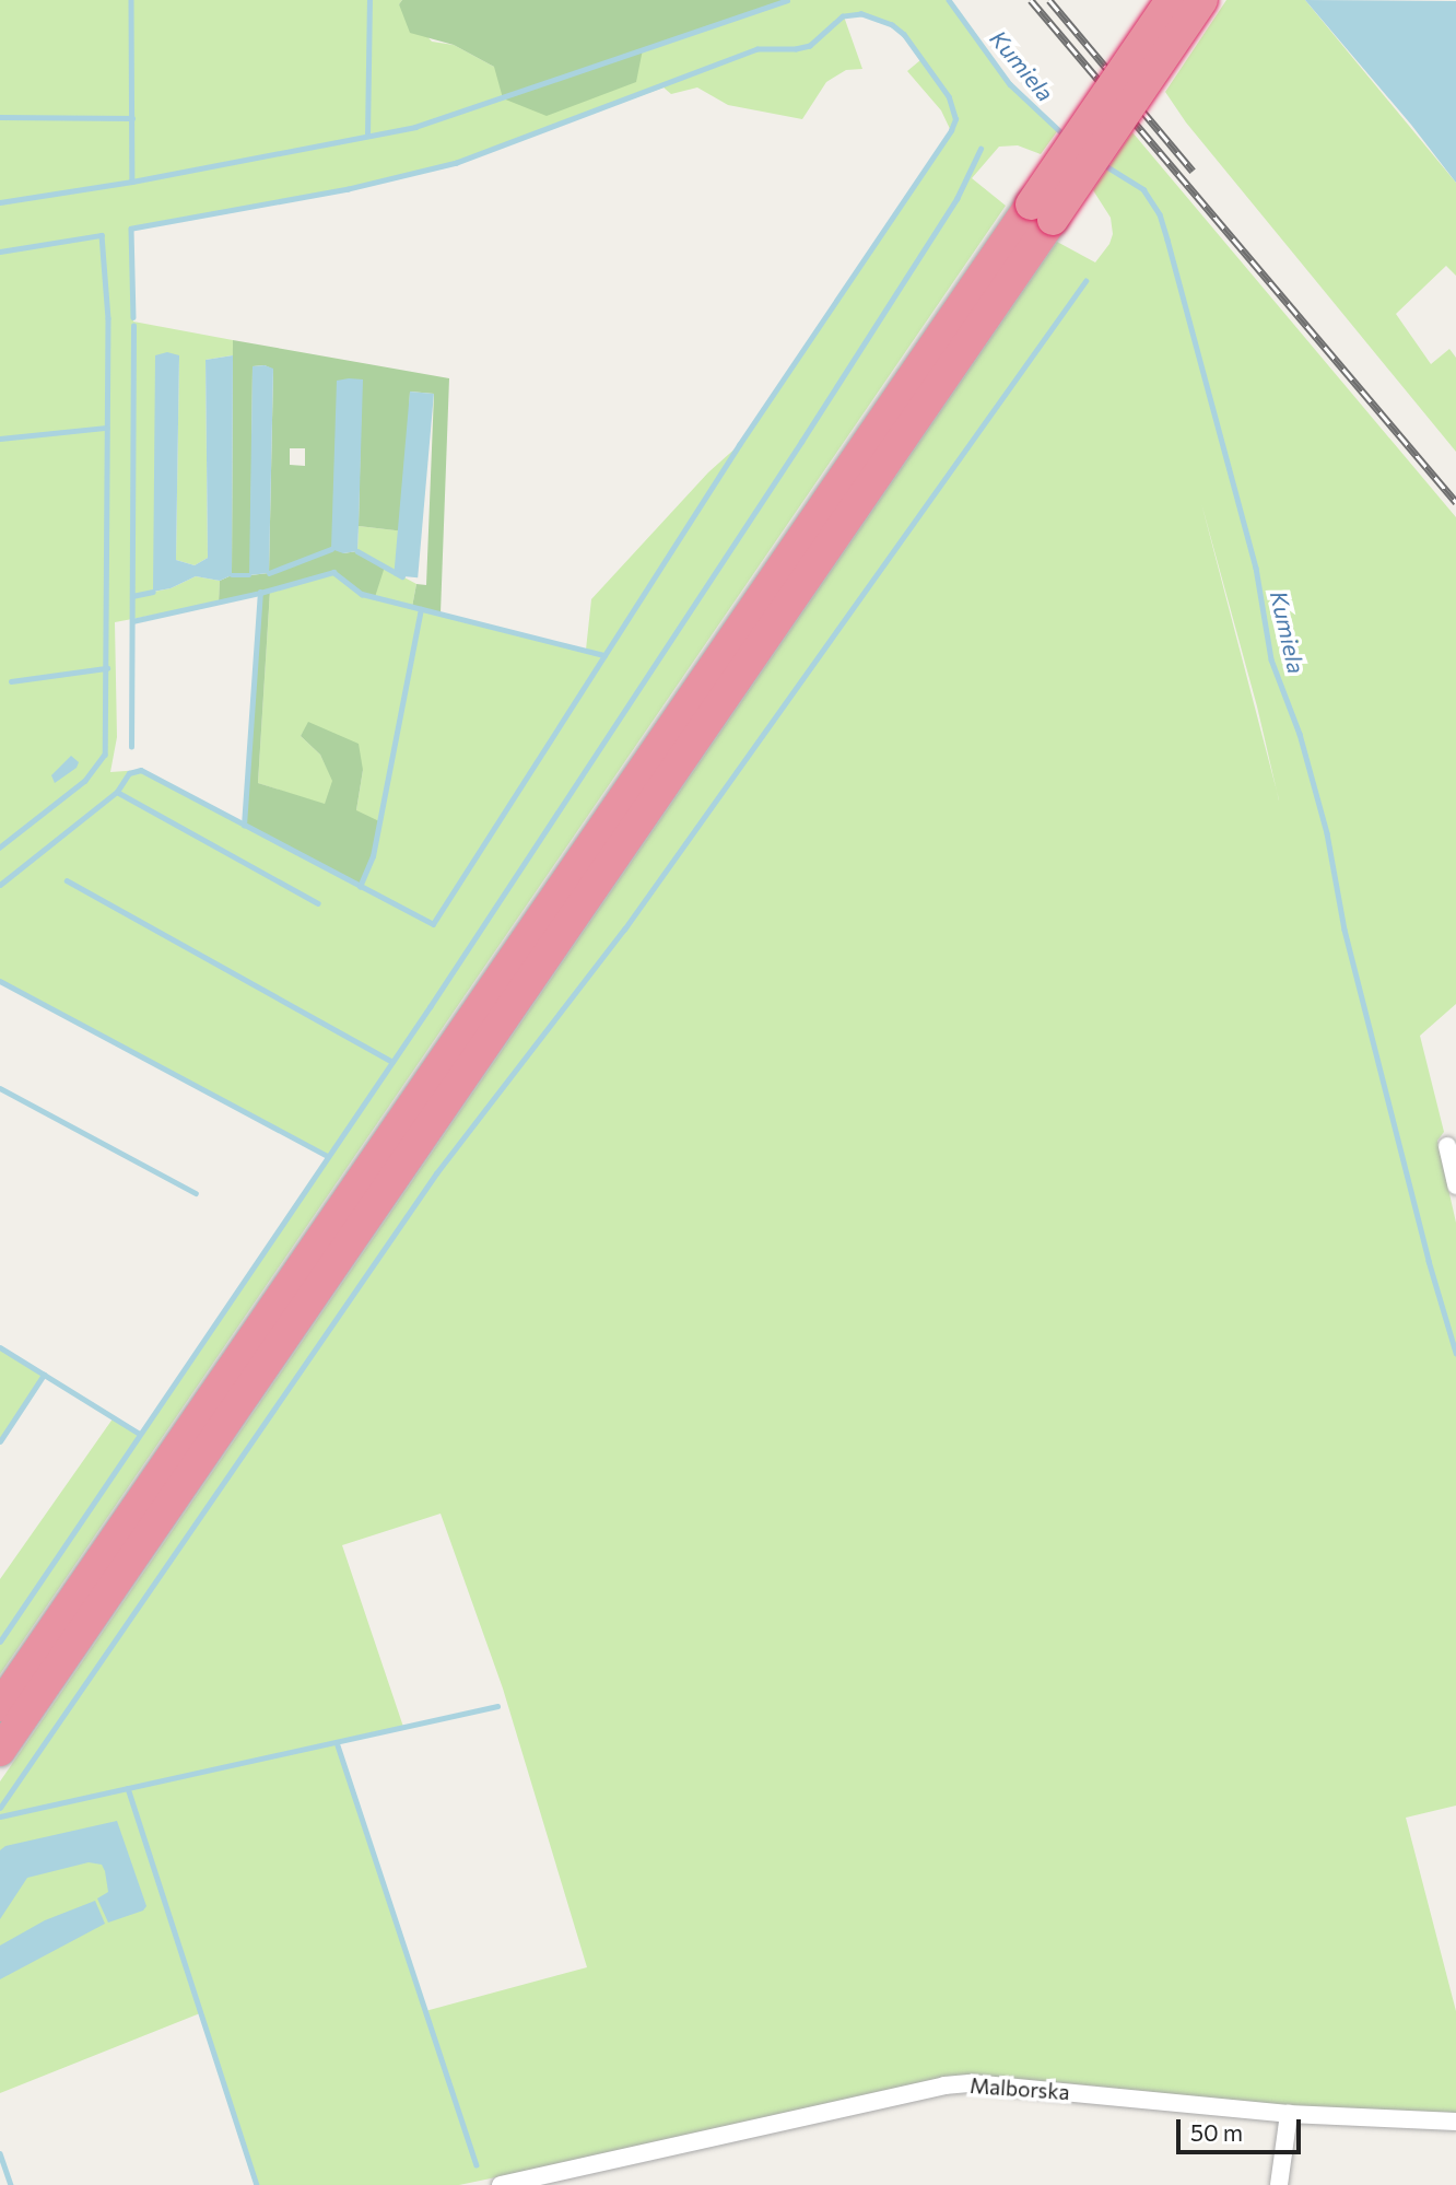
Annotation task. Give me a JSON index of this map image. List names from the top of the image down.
{
  "streets": {
    "street": ["Malborska"]
  },
  "water": ["Kumiela"],
  "scale_bar": "50 m"
}
